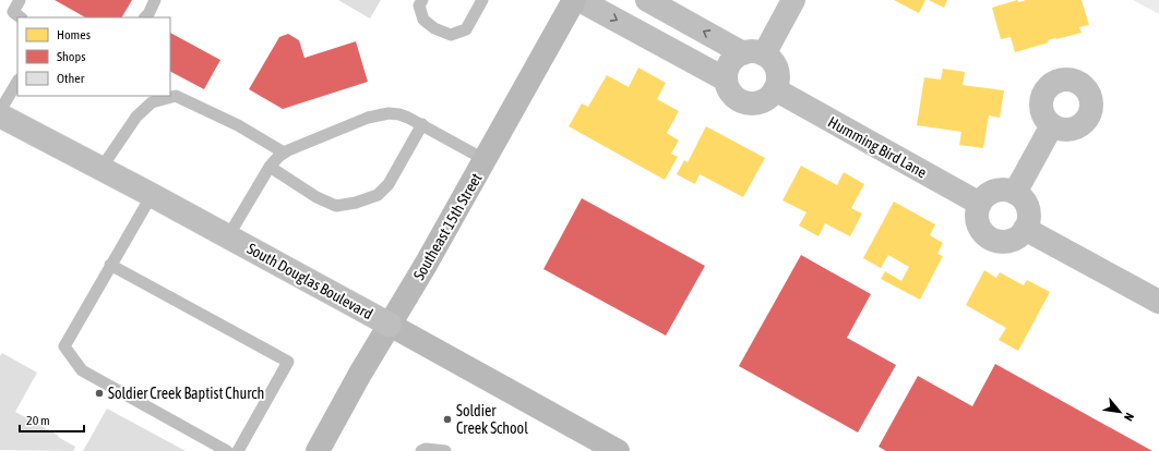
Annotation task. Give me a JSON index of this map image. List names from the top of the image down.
{
  "streets": {
    "main road": ["Southeast 15th Street", "South Douglas Boulevard"],
    "street": ["Humming Bird Lane"]
  },
  "crossings": [
    ["Southeast 15th Street", "South Douglas Boulevard"]
  ],
  "places": ["Soldier Creek Baptist Church", "Soldier Creek School"],
  "legend": ["Homes", "Shops", "Other"],
  "scale_bar": "20 m",
  "north": "bottom right"
}
